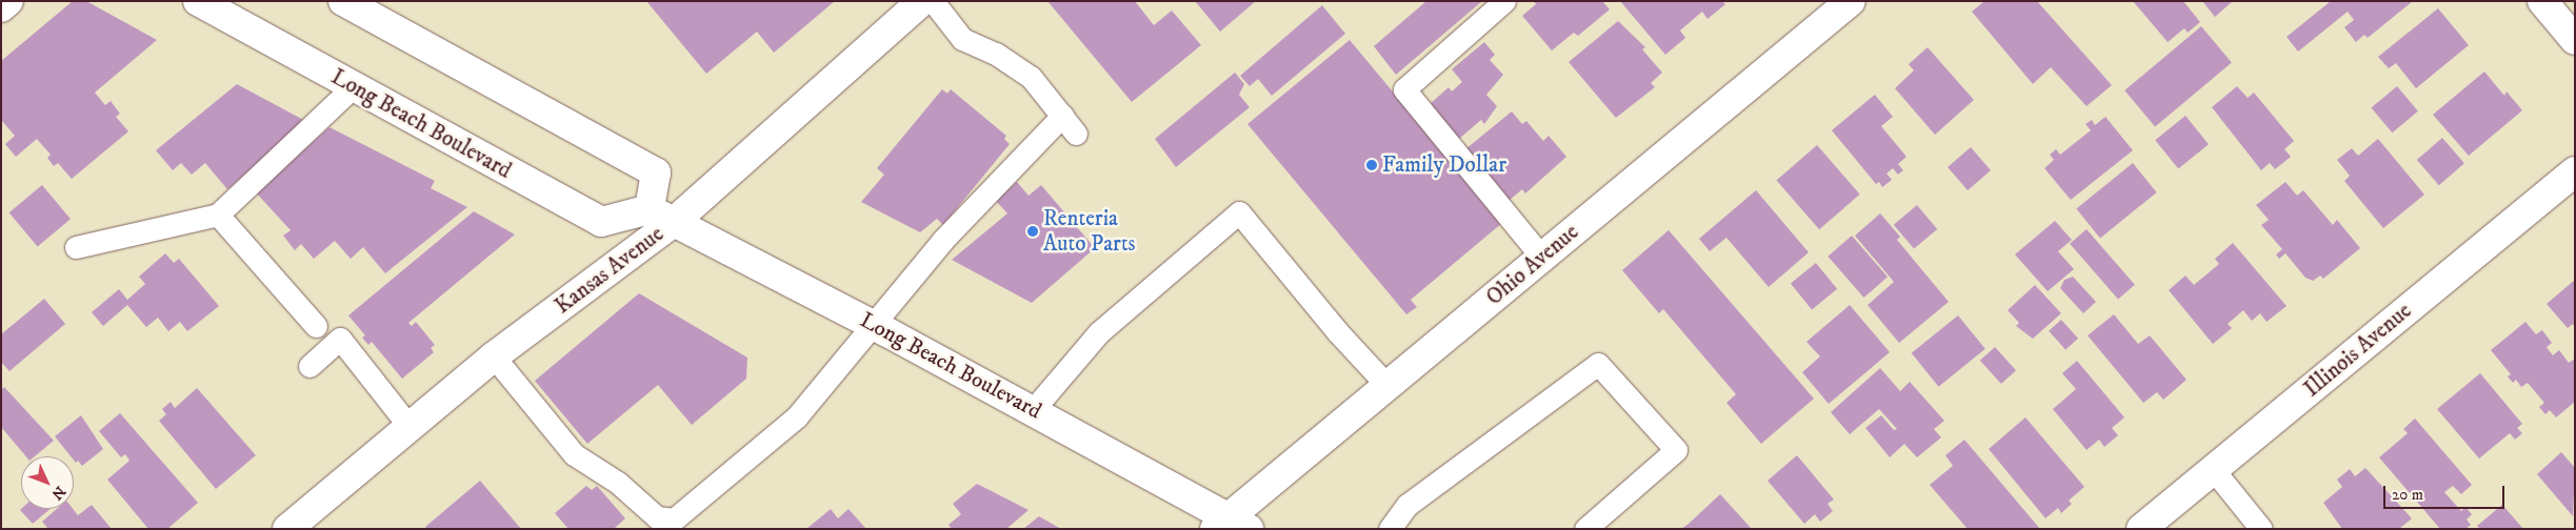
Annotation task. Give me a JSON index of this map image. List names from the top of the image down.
{
  "streets": {
    "street": [
      "Long Beach Boulevard",
      "Ohio Avenue",
      "Kansas Avenue",
      "Illinois Avenue"
    ]
  },
  "crossings": [
    ["Long Beach Boulevard", "Ohio Avenue"],
    ["Long Beach Boulevard", "Kansas Avenue"]
  ],
  "places": ["Family Dollar", "Renteria Auto Parts"],
  "scale_bar": "20 m",
  "north": "bottom right"
}
